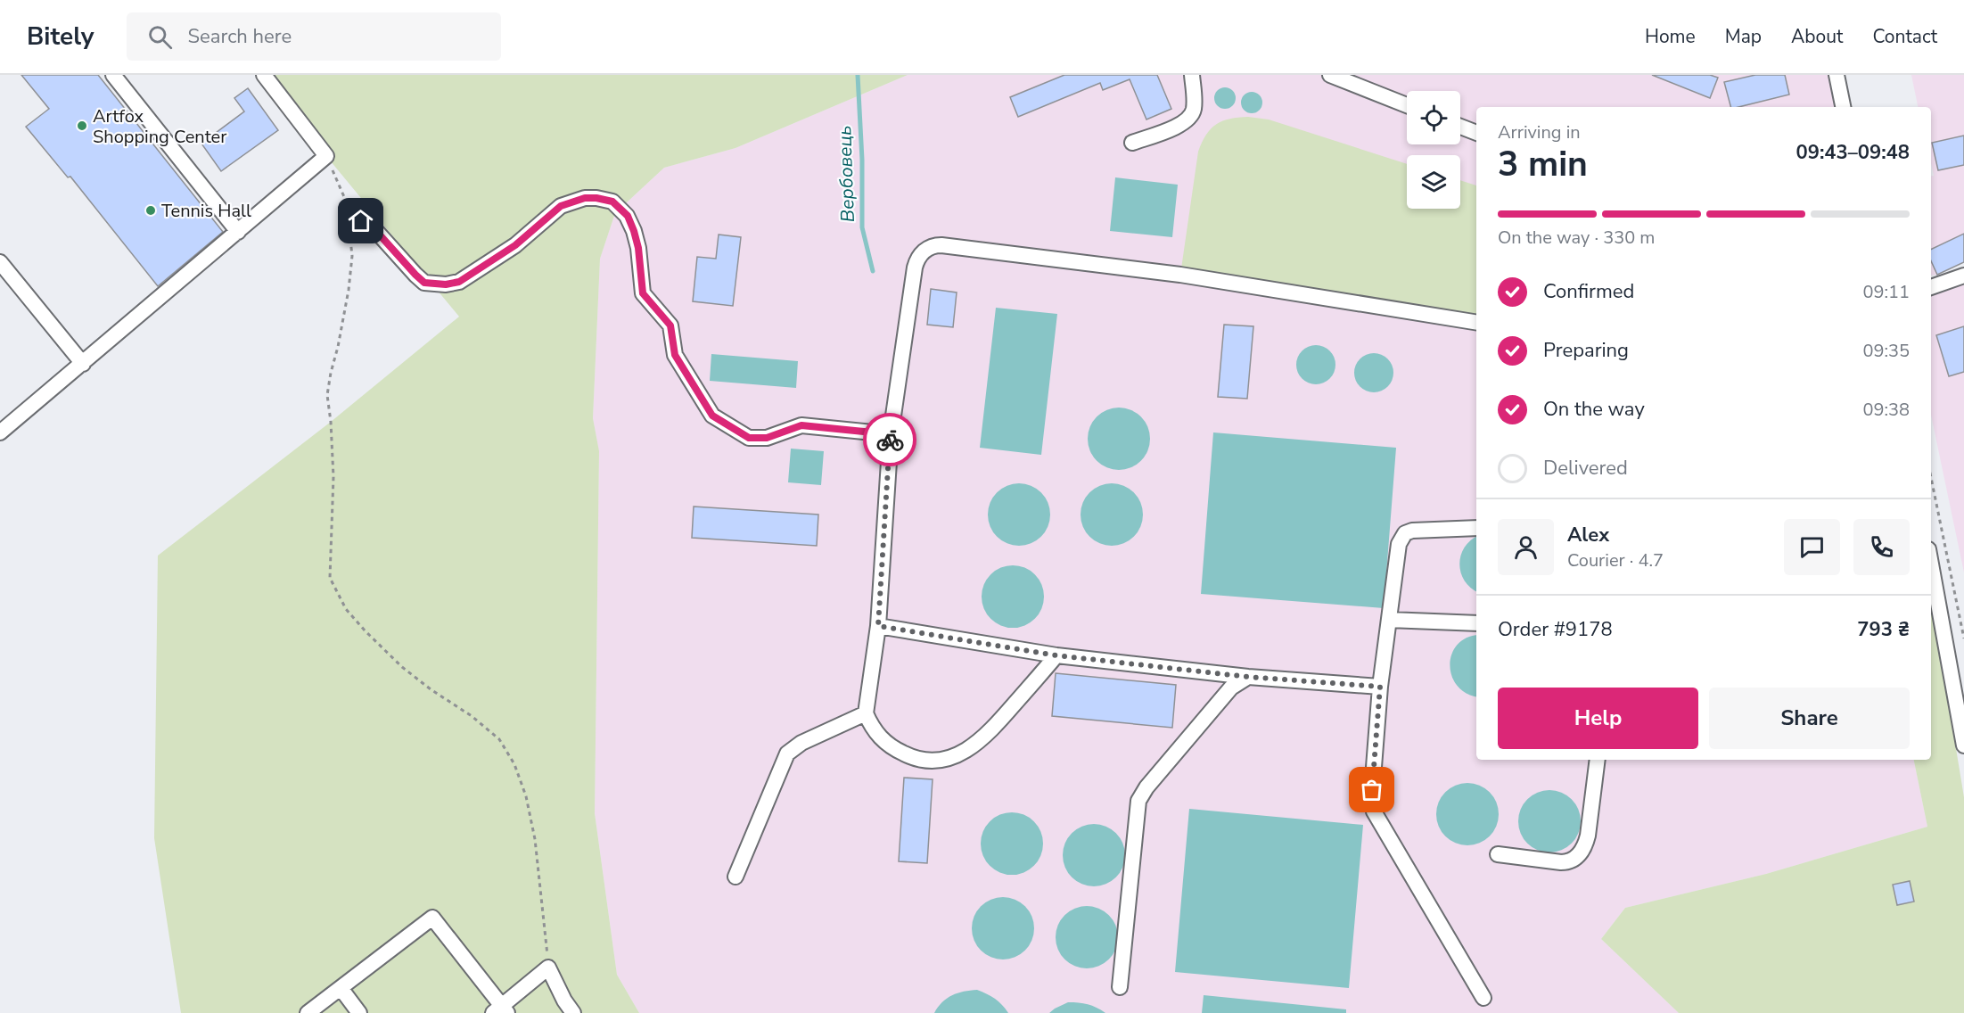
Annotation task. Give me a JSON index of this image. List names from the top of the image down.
{
  "water": ["Вербовець"],
  "places": ["Artfox Shopping Center", "Tennis Hall"],
  "page": {
    "header": "Bitely",
    "search": "Search here",
    "nav": [
      "Home",
      "Map",
      "About",
      "Contact"
    ],
    "heading": ["3 min", "Arriving in", "09:43–09:48"],
    "panel": [
      "Alex",
      "Courier · 4.7",
      "Order #9178",
      "793 ₴"
    ],
    "bar": "On the way · 330 m",
    "list": [
      ["Confirmed", "09:11"],
      ["Preparing", "09:35"],
      ["On the way", "09:38"],
      "Delivered"
    ],
    "buttons": ["Help", "Share"]
  }
}
